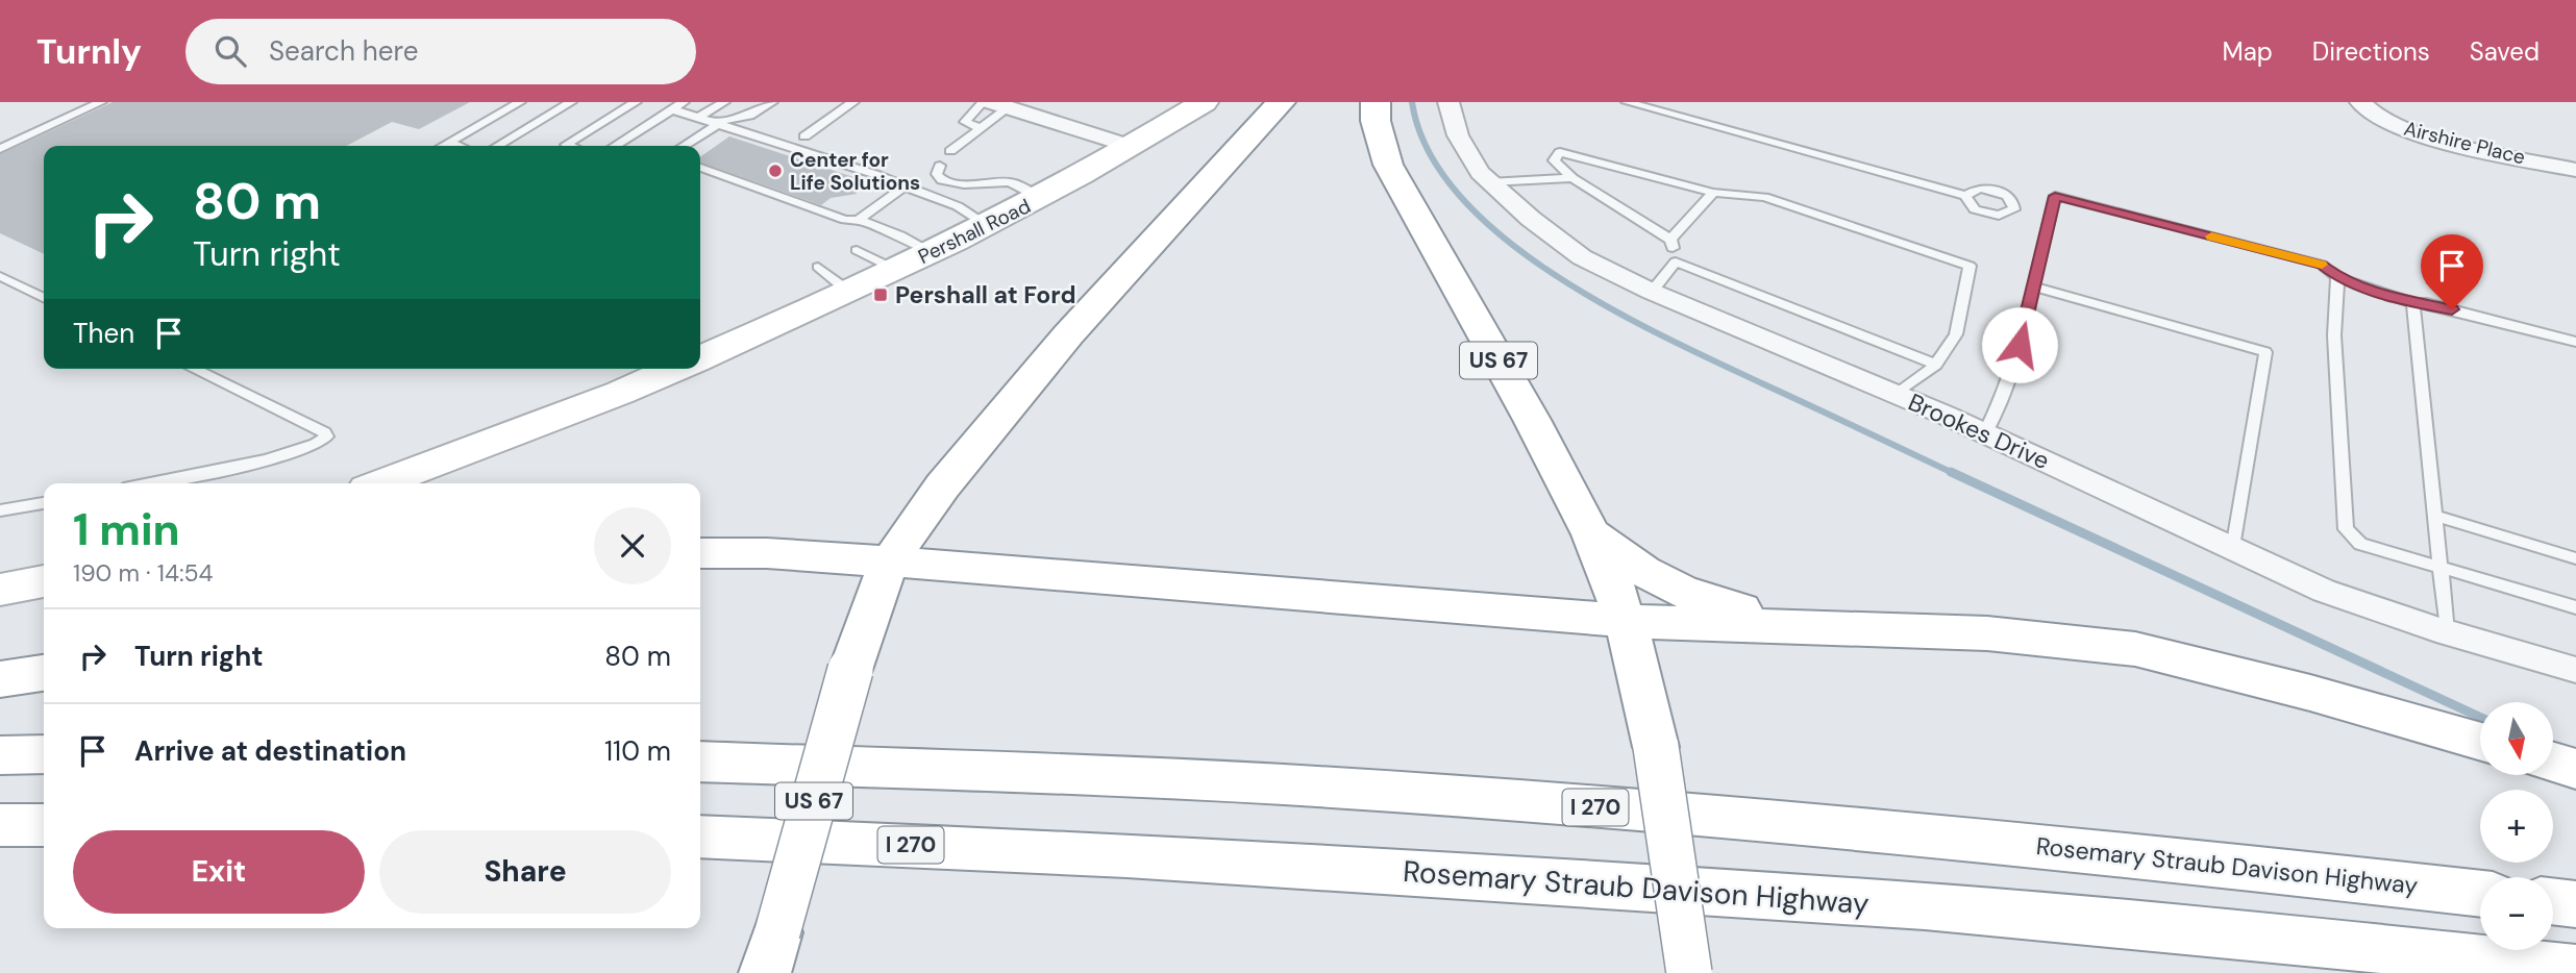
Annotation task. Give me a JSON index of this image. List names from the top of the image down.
{
  "streets": {
    "main road": [
      "Pershall Road",
      "US 67",
      "I 270",
      "Rosemary Straub Davison Highway"
    ],
    "street": ["Airshire Place", "Brookes Drive"]
  },
  "places": {
    "other": ["Center for Life Solutions"],
    "transit": ["Pershall at Ford"]
  },
  "north": "bottom",
  "page": {
    "header": "Turnly",
    "search": "Search here",
    "nav": ["Map", "Directions", "Saved"],
    "turn": ["80 m", "Turn right"],
    "then": "Then",
    "heading": ["1 min", "190 m · 14:54"],
    "list": [
      {
        "name": "Turn right",
        "value": "80 m"
      },
      {
        "name": "Arrive at destination",
        "value": "110 m"
      }
    ],
    "map_buttons": ["+", "−"],
    "buttons": ["Exit", "Share"]
  }
}
